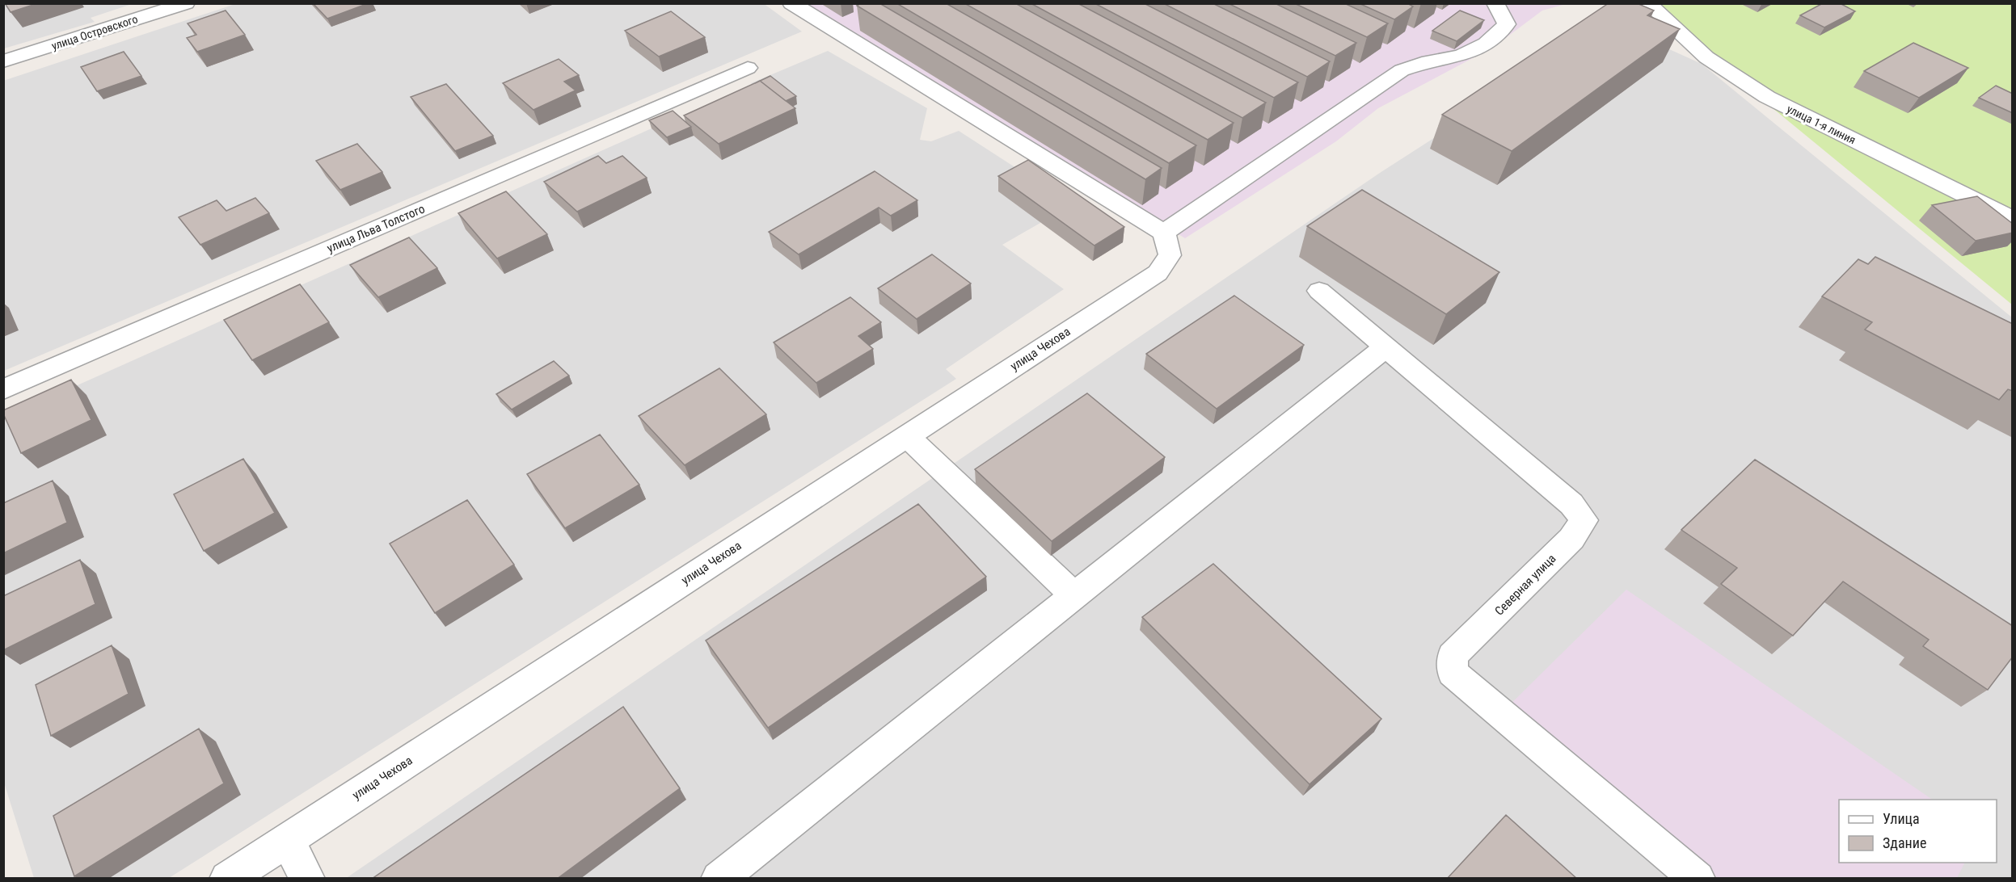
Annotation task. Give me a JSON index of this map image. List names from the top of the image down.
{
  "streets": {
    "street": [
      "улица Островского",
      "улица 1-я линия",
      "улица Льва Толстого",
      "улица Чехова",
      "Северная улица"
    ]
  },
  "legend": ["Улица", "Здание"]
}
